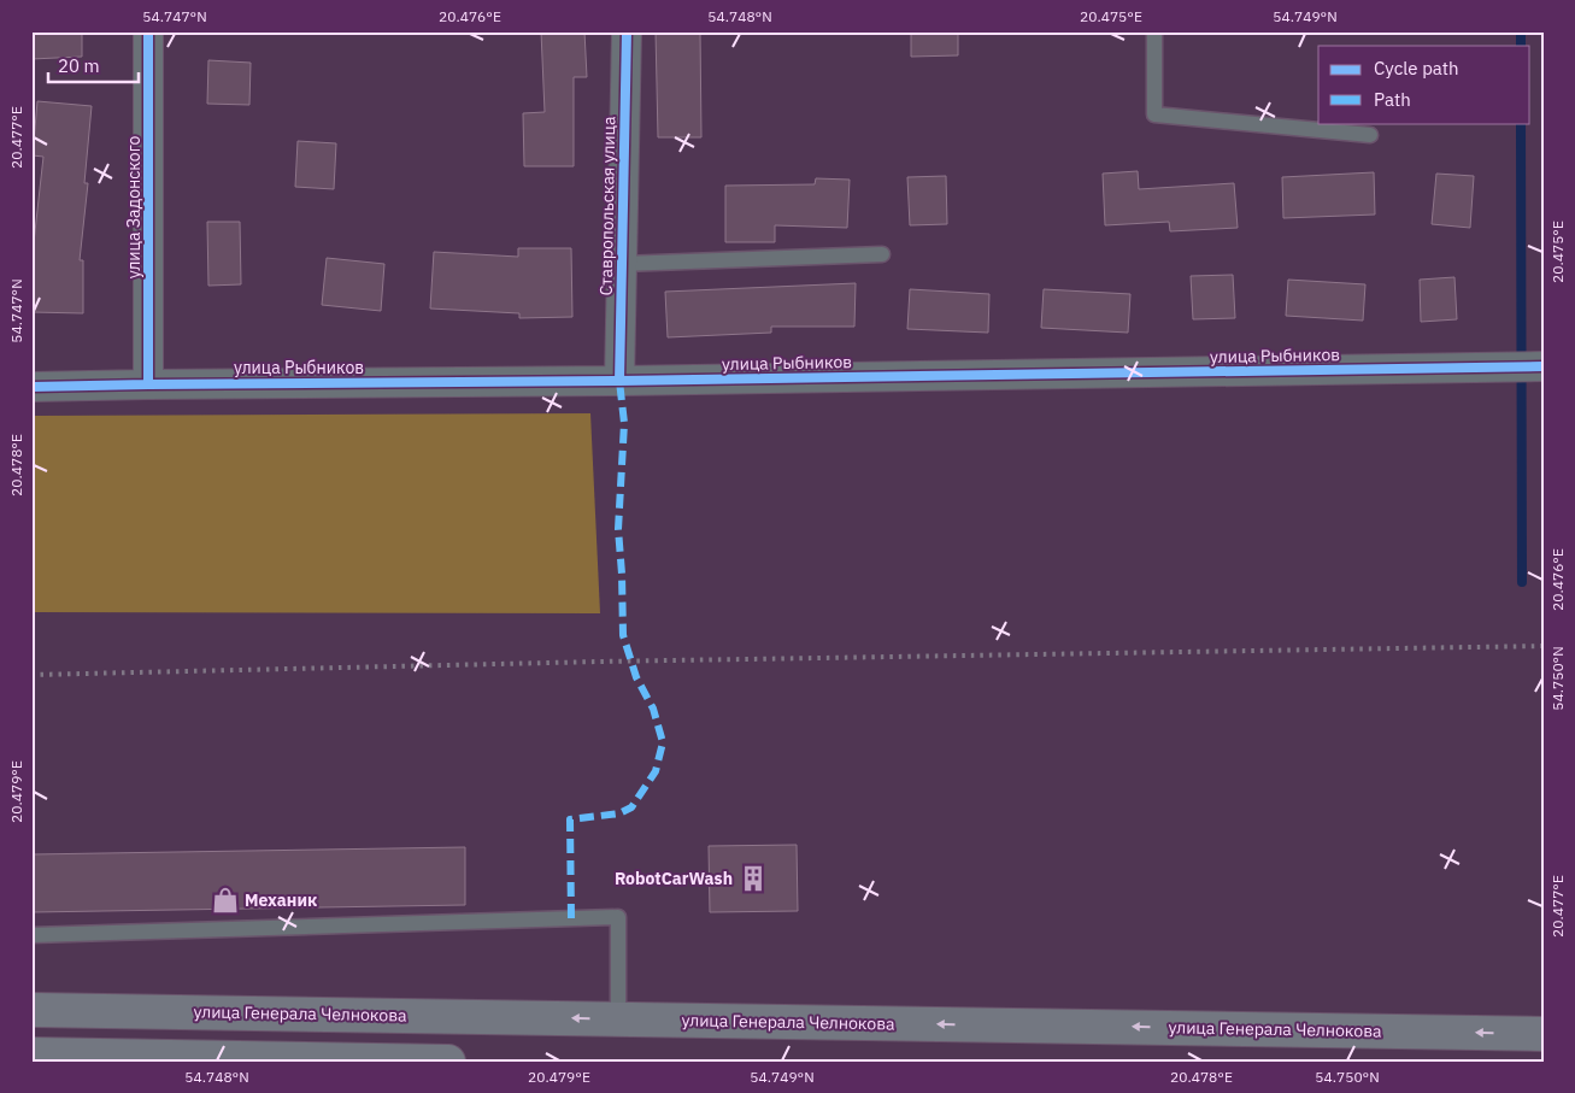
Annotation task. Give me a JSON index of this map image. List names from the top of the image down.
{
  "streets": {
    "main road": ["улица Генерала Челнокова"],
    "street": ["Ставропольская улица", "улица Задонского", "улица Рыбников"]
  },
  "crossings": [
    ["Ставропольская улица", "улица Рыбников"],
    ["улица Задонского", "улица Рыбников"]
  ],
  "one_way": ["улица Генерала Челнокова"],
  "places": {
    "building": ["RobotCarWash"],
    "shop": ["Механик"]
  },
  "legend": ["Cycle path", "Path"],
  "scale_bar": "20 m",
  "coordinates": [
    "54.747°N",
    "20.476°E",
    "54.748°N",
    "20.475°E",
    "54.749°N",
    "20.477°E",
    "20.478°E",
    "54.750°N",
    "20.479°E"
  ]
}
